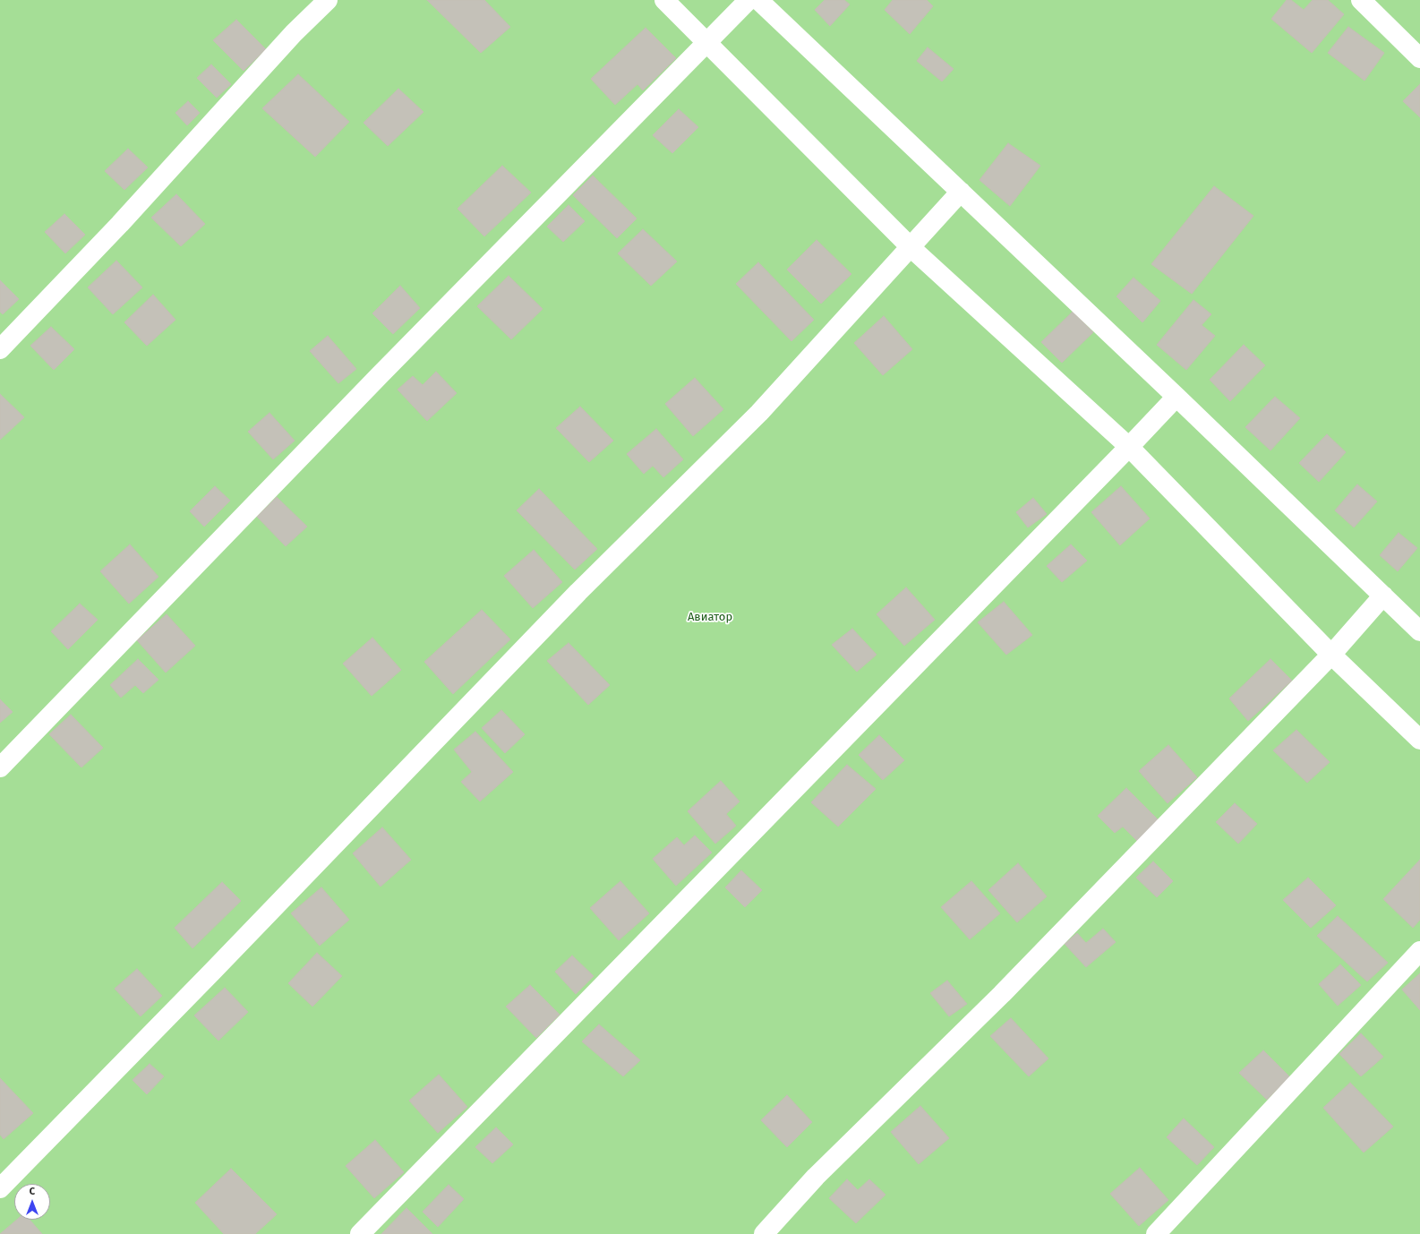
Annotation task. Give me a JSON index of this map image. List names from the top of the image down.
{
  "parks": ["Авиатор"],
  "north": "top"
}
